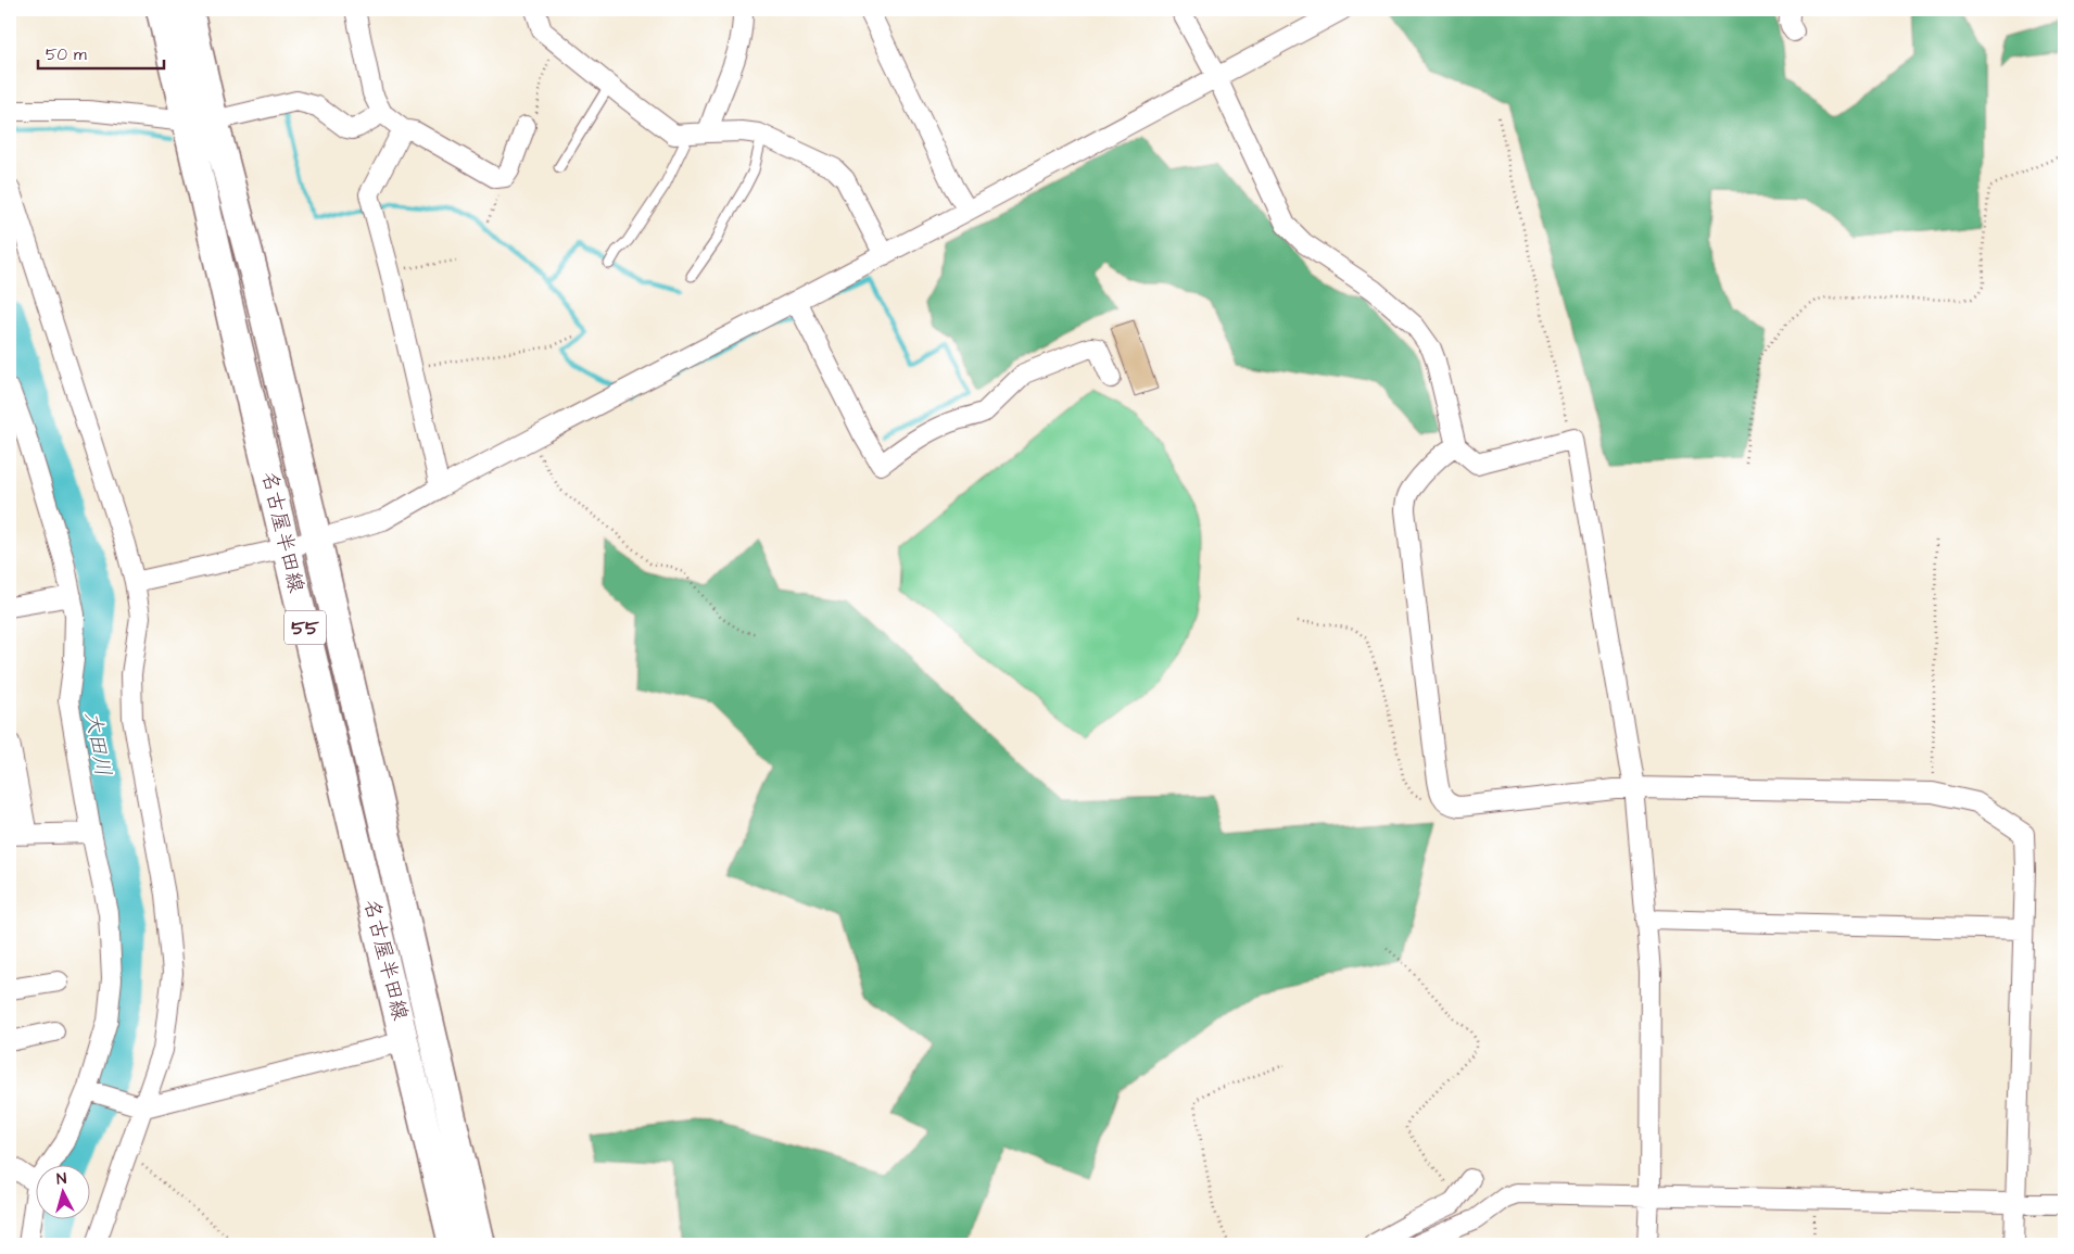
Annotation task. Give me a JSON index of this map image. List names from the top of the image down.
{
  "streets": {
    "main road": ["名古屋半田線", "55"]
  },
  "water": ["大田川"],
  "scale_bar": "50 m",
  "north": "top"
}
